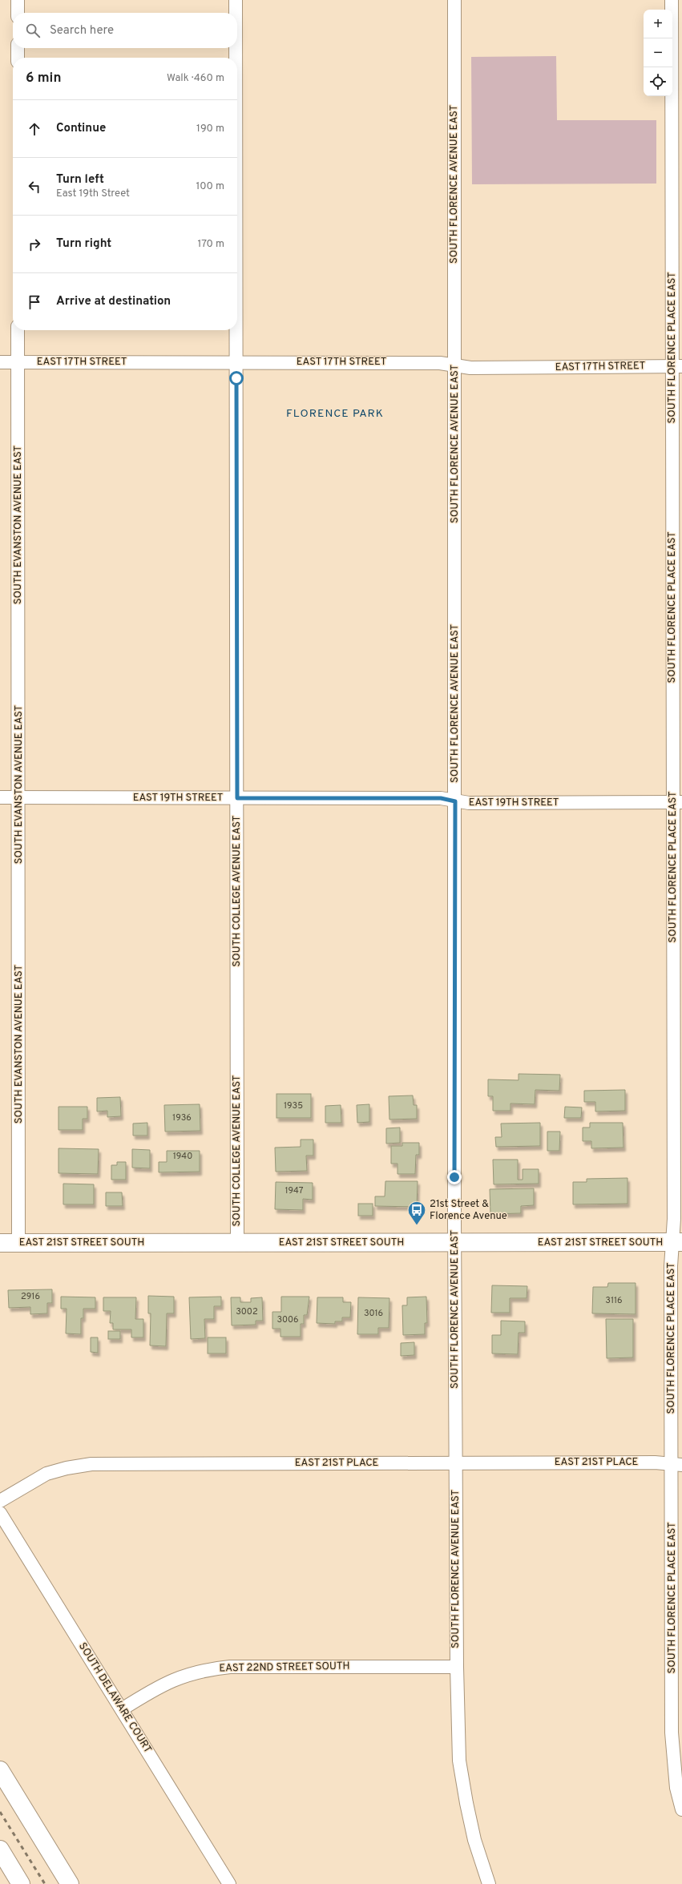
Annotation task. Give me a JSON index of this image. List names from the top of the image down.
{
  "streets": {
    "main road": ["EAST 21ST STREET SOUTH"],
    "street": [
      "SOUTH FLORENCE AVENUE EAST",
      "SOUTH FLORENCE PLACE EAST",
      "EAST 17TH STREET",
      "SOUTH EVANSTON AVENUE EAST",
      "EAST 19TH STREET",
      "SOUTH COLLEGE AVENUE EAST",
      "EAST 21ST PLACE",
      "EAST 22ND STREET SOUTH",
      "SOUTH DELAWARE COURT"
    ]
  },
  "crossings": [
    ["SOUTH FLORENCE AVENUE EAST", "EAST 17TH STREET"],
    ["SOUTH FLORENCE AVENUE EAST", "EAST 19TH STREET"],
    ["SOUTH FLORENCE AVENUE EAST", "EAST 21ST STREET SOUTH"],
    ["SOUTH FLORENCE AVENUE EAST", "EAST 21ST PLACE"],
    ["SOUTH FLORENCE AVENUE EAST", "EAST 22ND STREET SOUTH"],
    ["SOUTH FLORENCE PLACE EAST", "EAST 17TH STREET"],
    ["SOUTH FLORENCE PLACE EAST", "EAST 19TH STREET"],
    ["SOUTH FLORENCE PLACE EAST", "EAST 21ST STREET SOUTH"],
    ["SOUTH FLORENCE PLACE EAST", "EAST 21ST PLACE"],
    ["EAST 17TH STREET", "SOUTH EVANSTON AVENUE EAST"],
    ["EAST 17TH STREET", "SOUTH COLLEGE AVENUE EAST"],
    ["SOUTH EVANSTON AVENUE EAST", "EAST 19TH STREET"],
    ["SOUTH EVANSTON AVENUE EAST", "EAST 21ST STREET SOUTH"],
    ["EAST 19TH STREET", "SOUTH COLLEGE AVENUE EAST"],
    ["SOUTH COLLEGE AVENUE EAST", "EAST 21ST STREET SOUTH"],
    ["EAST 22ND STREET SOUTH", "SOUTH DELAWARE COURT"]
  ],
  "districts": ["FLORENCE PARK"],
  "places": {
    "bus stop": ["21st Street & Florence Avenue"]
  },
  "house_numbers": [
    "1935",
    "1936",
    "1940",
    "1947",
    "2916",
    "3116",
    "3002",
    "3016",
    "3006"
  ],
  "page": {
    "map_buttons": ["+", "−"],
    "search": "Search here",
    "heading": ["6 min", "Walk · 460 m"],
    "list": [
      ["Continue", "190 m"],
      ["Turn left", "East 19th Street", "100 m"],
      ["Turn right", "170 m"],
      "Arrive at destination"
    ]
  }
}
